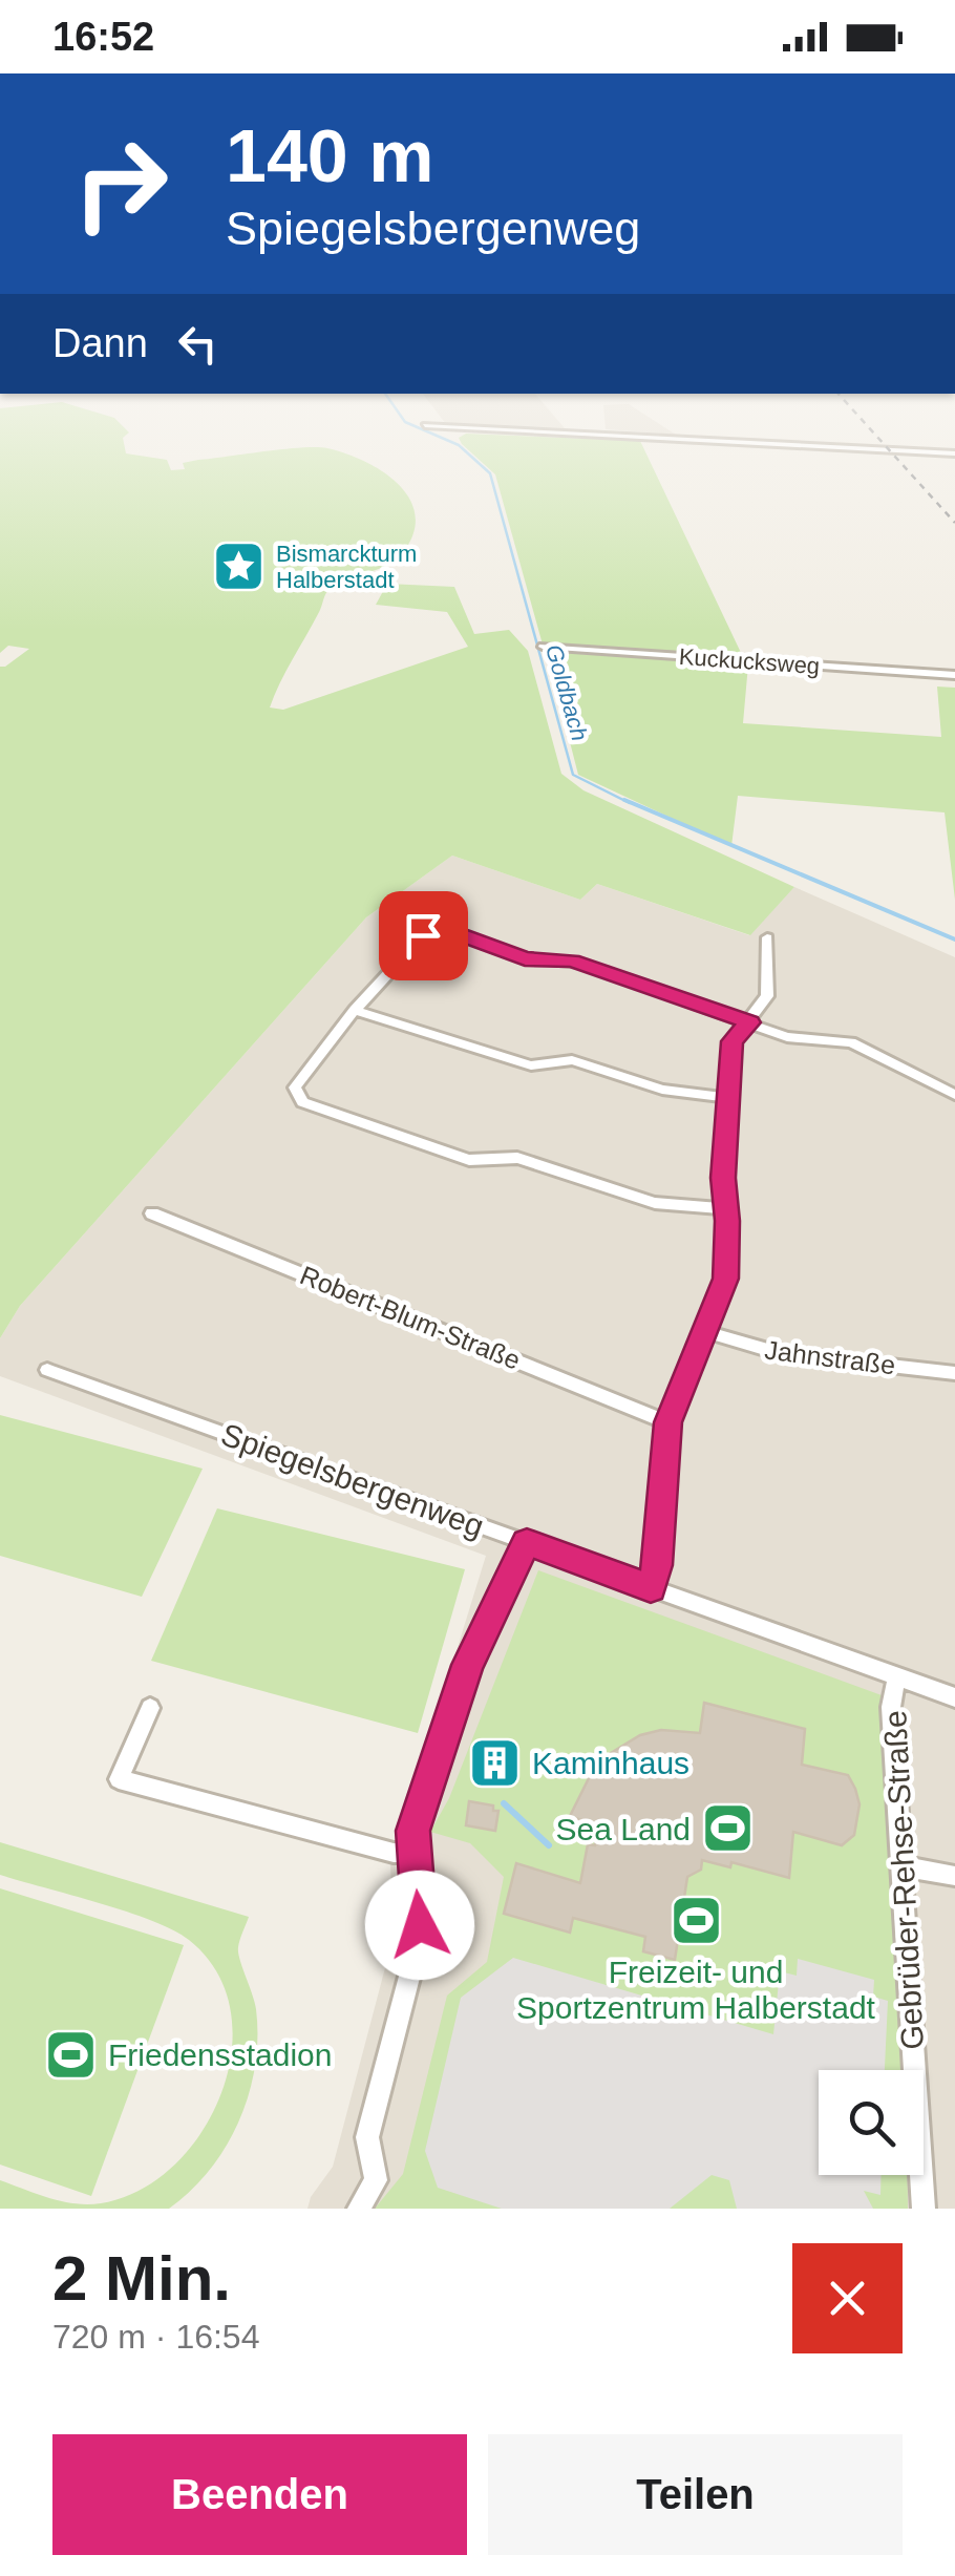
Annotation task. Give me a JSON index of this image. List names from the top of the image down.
{
  "streets": {
    "street": [
      "Kuckucksweg",
      "Robert-Blum-Straße",
      "Jahnstraße",
      "Spiegelsbergenweg",
      "Gebrüder-Rehse-Straße"
    ]
  },
  "crossings": [
    ["Spiegelsbergenweg", "Gebrüder-Rehse-Straße"]
  ],
  "water": ["Goldbach"],
  "places": {
    "place": ["Bismarckturm Halberstadt"],
    "building": ["Kaminhaus"],
    "sports": ["Sea Land", "Freizeit- und Sportzentrum Halberstadt", "Friedensstadion"]
  },
  "page": {
    "status": "16:52",
    "turn": ["140 m", "Spiegelsbergenweg"],
    "then": "Dann",
    "heading": ["2 Min.", "720 m · 16:54"],
    "buttons": ["Beenden", "Teilen"]
  }
}
